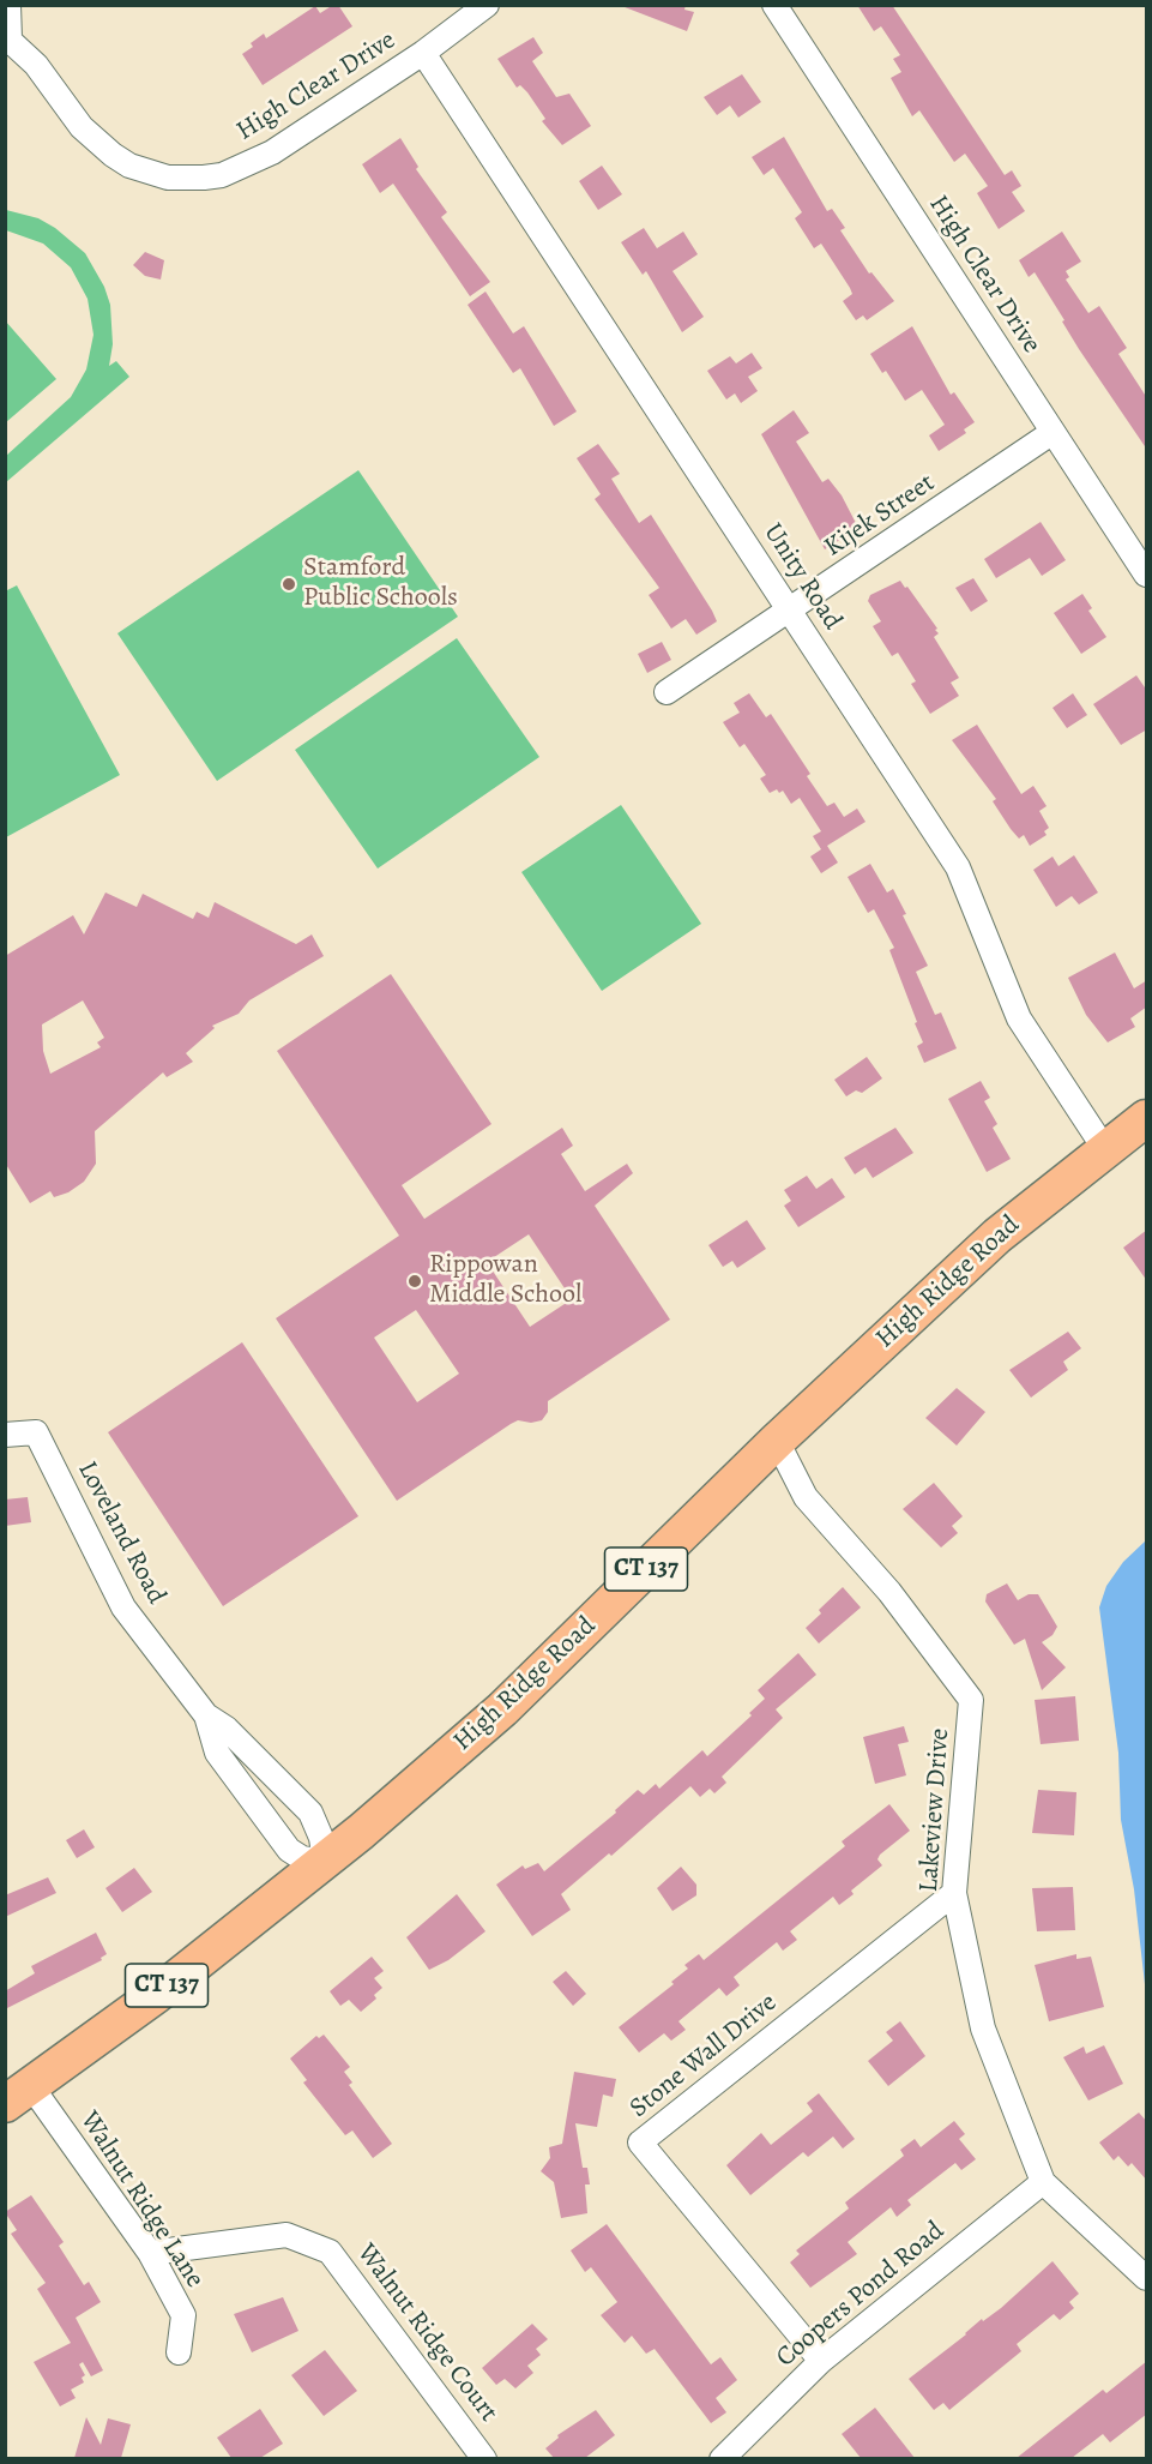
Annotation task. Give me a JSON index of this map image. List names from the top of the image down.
{
  "streets": {
    "main road": ["High Ridge Road", "CT 137"],
    "street": [
      "High Clear Drive",
      "Kijek Street",
      "Unity Road",
      "Loveland Road",
      "Lakeview Drive",
      "Stone Wall Drive",
      "Walnut Ridge Lane",
      "Coopers Pond Road",
      "Walnut Ridge Court"
    ]
  },
  "crossings": [
    ["High Clear Drive", "Kijek Street"],
    ["High Clear Drive", "Unity Road"],
    ["Kijek Street", "Unity Road"],
    ["Unity Road", "High Ridge Road"],
    ["High Ridge Road", "Loveland Road"],
    ["High Ridge Road", "Lakeview Drive"],
    ["High Ridge Road", "Walnut Ridge Lane"],
    ["Lakeview Drive", "Stone Wall Drive"],
    ["Lakeview Drive", "Coopers Pond Road"],
    ["Stone Wall Drive", "Coopers Pond Road"],
    ["Walnut Ridge Lane", "Walnut Ridge Court"]
  ],
  "places": ["Stamford Public Schools", "Rippowan Middle School"]
}
